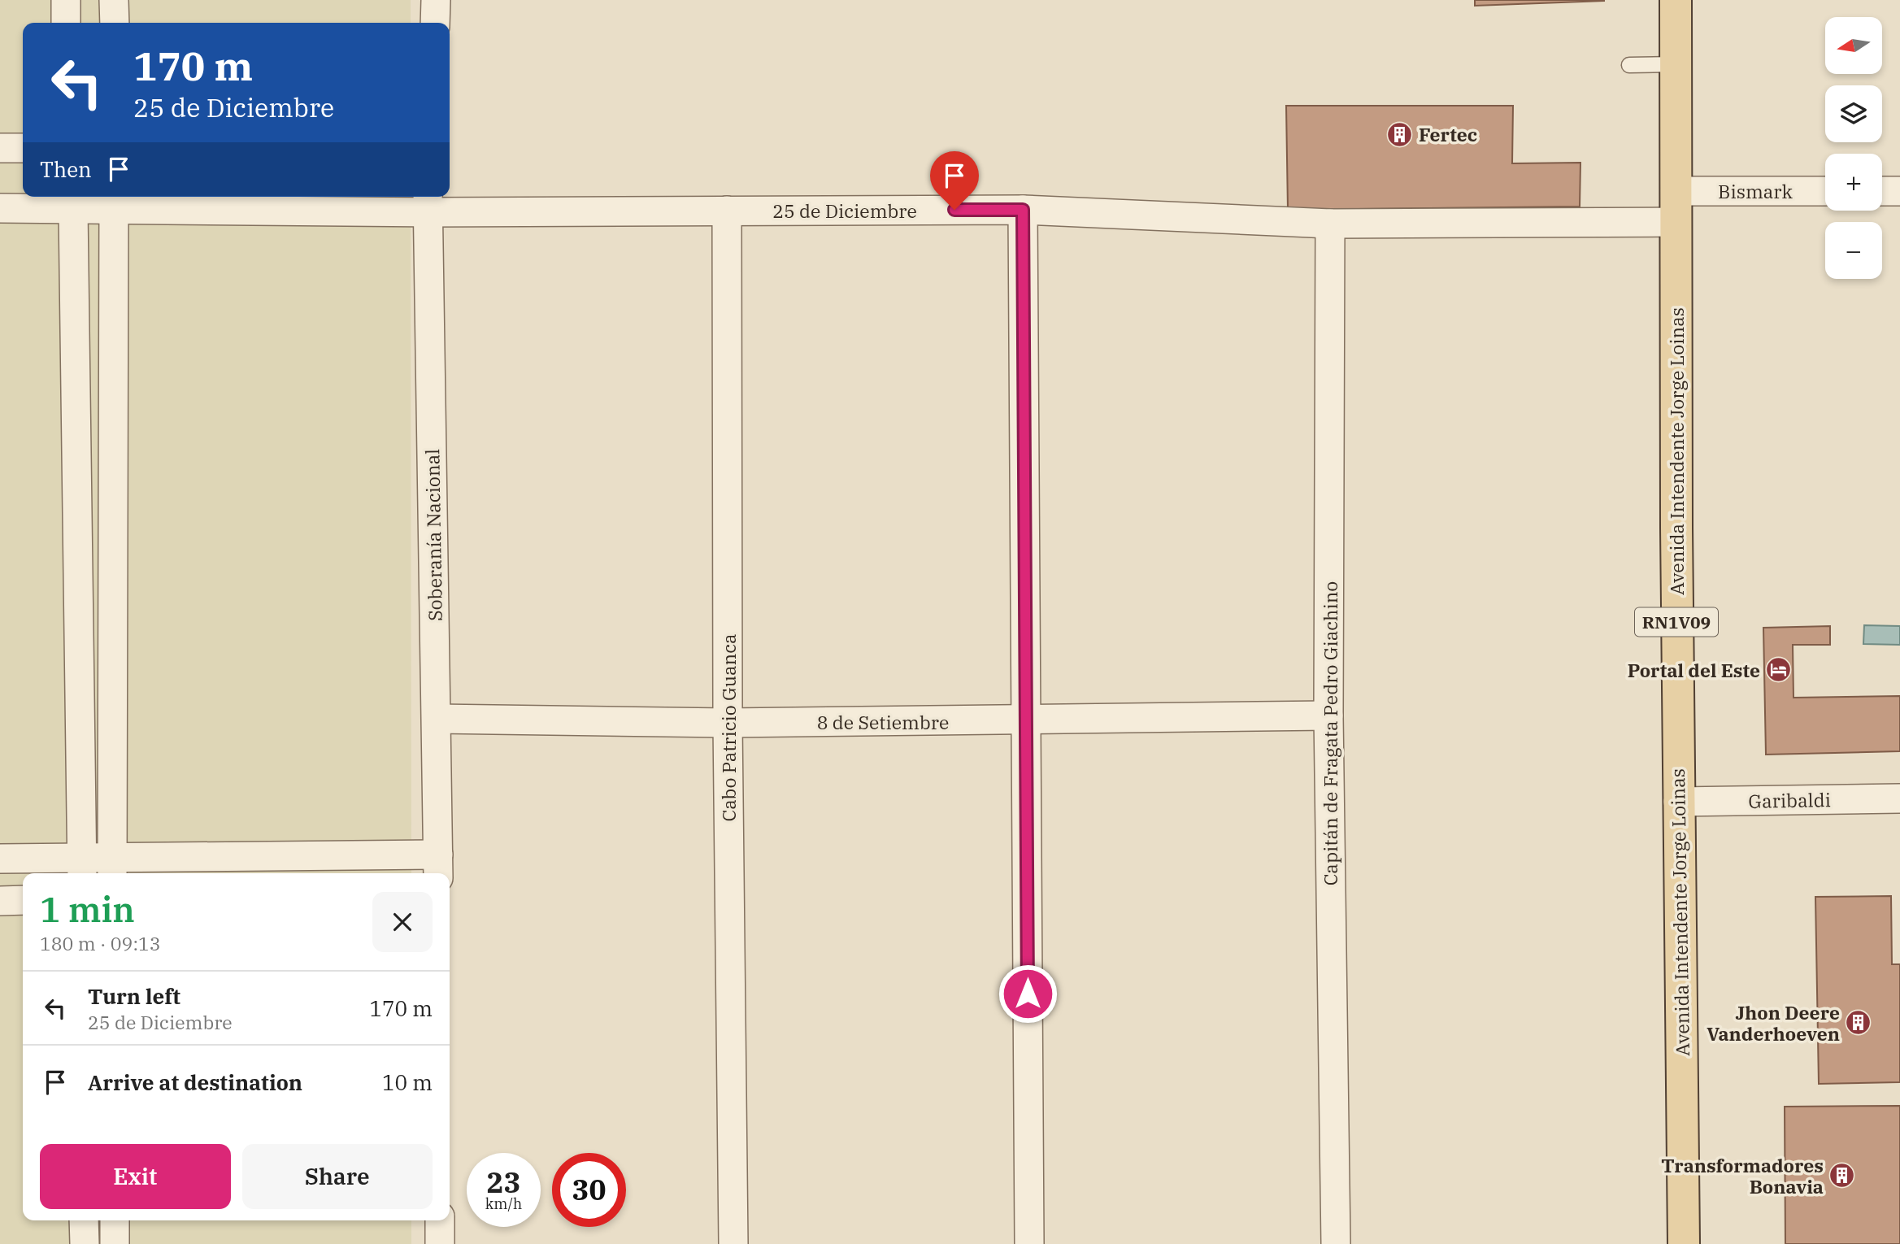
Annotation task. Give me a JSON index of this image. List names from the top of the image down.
{
  "streets": {
    "main road": ["Avenida Intendente Jorge Loinas", "RN1V09"],
    "street": [
      "Bismark",
      "25 de Diciembre",
      "Soberanía Nacional",
      "8 de Setiembre",
      "Cabo Patricio Guanca",
      "Capitán de Fragata Pedro Giachino",
      "Garibaldi"
    ]
  },
  "crossings": [
    ["Bismark", "Avenida Intendente Jorge Loinas"],
    ["25 de Diciembre", "Avenida Intendente Jorge Loinas"],
    ["25 de Diciembre", "Soberanía Nacional"],
    ["25 de Diciembre", "Cabo Patricio Guanca"],
    ["25 de Diciembre", "Capitán de Fragata Pedro Giachino"],
    ["Avenida Intendente Jorge Loinas", "Garibaldi"],
    ["Soberanía Nacional", "8 de Setiembre"],
    ["8 de Setiembre", "Cabo Patricio Guanca"],
    ["8 de Setiembre", "Capitán de Fragata Pedro Giachino"]
  ],
  "places": {
    "building": ["Fertec", "Jhon Deere Vanderhoeven", "Transformadores Bonavia"],
    "hotel": ["Portal del Este"]
  },
  "north": "left",
  "page": {
    "map_buttons": ["+", "−"],
    "turn": ["170 m", "25 de Diciembre"],
    "then": "Then",
    "heading": ["1 min", "180 m · 09:13"],
    "list": [
      {
        "name": "Turn left",
        "note": "25 de Diciembre",
        "value": "170 m"
      },
      {
        "name": "Arrive at destination",
        "value": "10 m"
      }
    ],
    "buttons": ["Exit", "Share"],
    "speed": "23 km/h",
    "limit": "30"
  }
}
